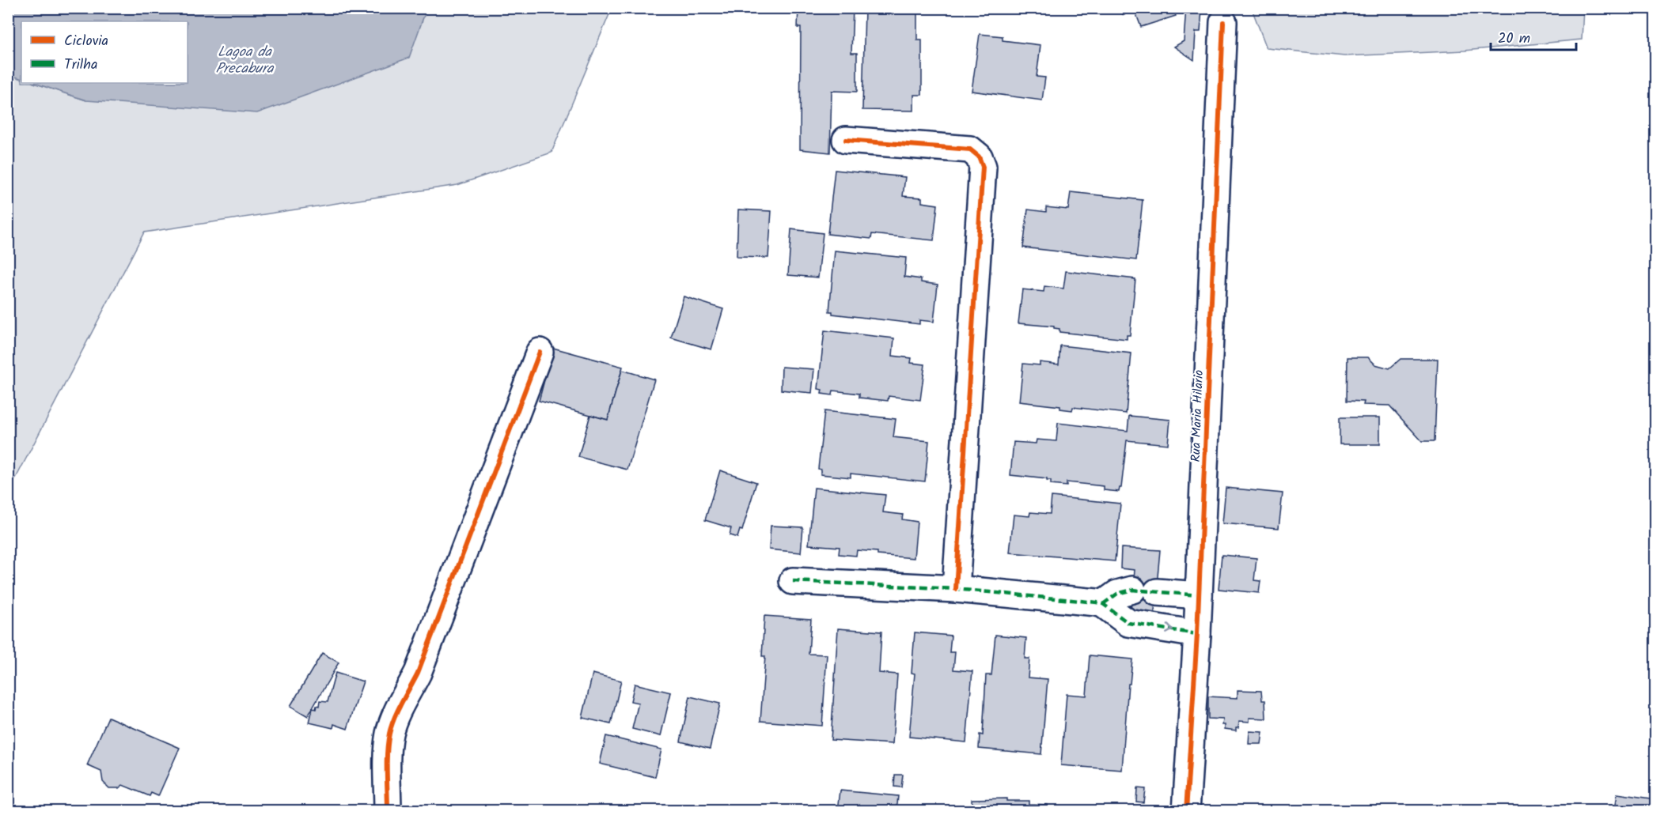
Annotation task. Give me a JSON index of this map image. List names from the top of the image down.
{
  "streets": {
    "street": ["Rua Maria Hilario"]
  },
  "water": ["Lagoa da Precabura"],
  "legend": ["Ciclovia", "Trilha"],
  "scale_bar": "20 m"
}
